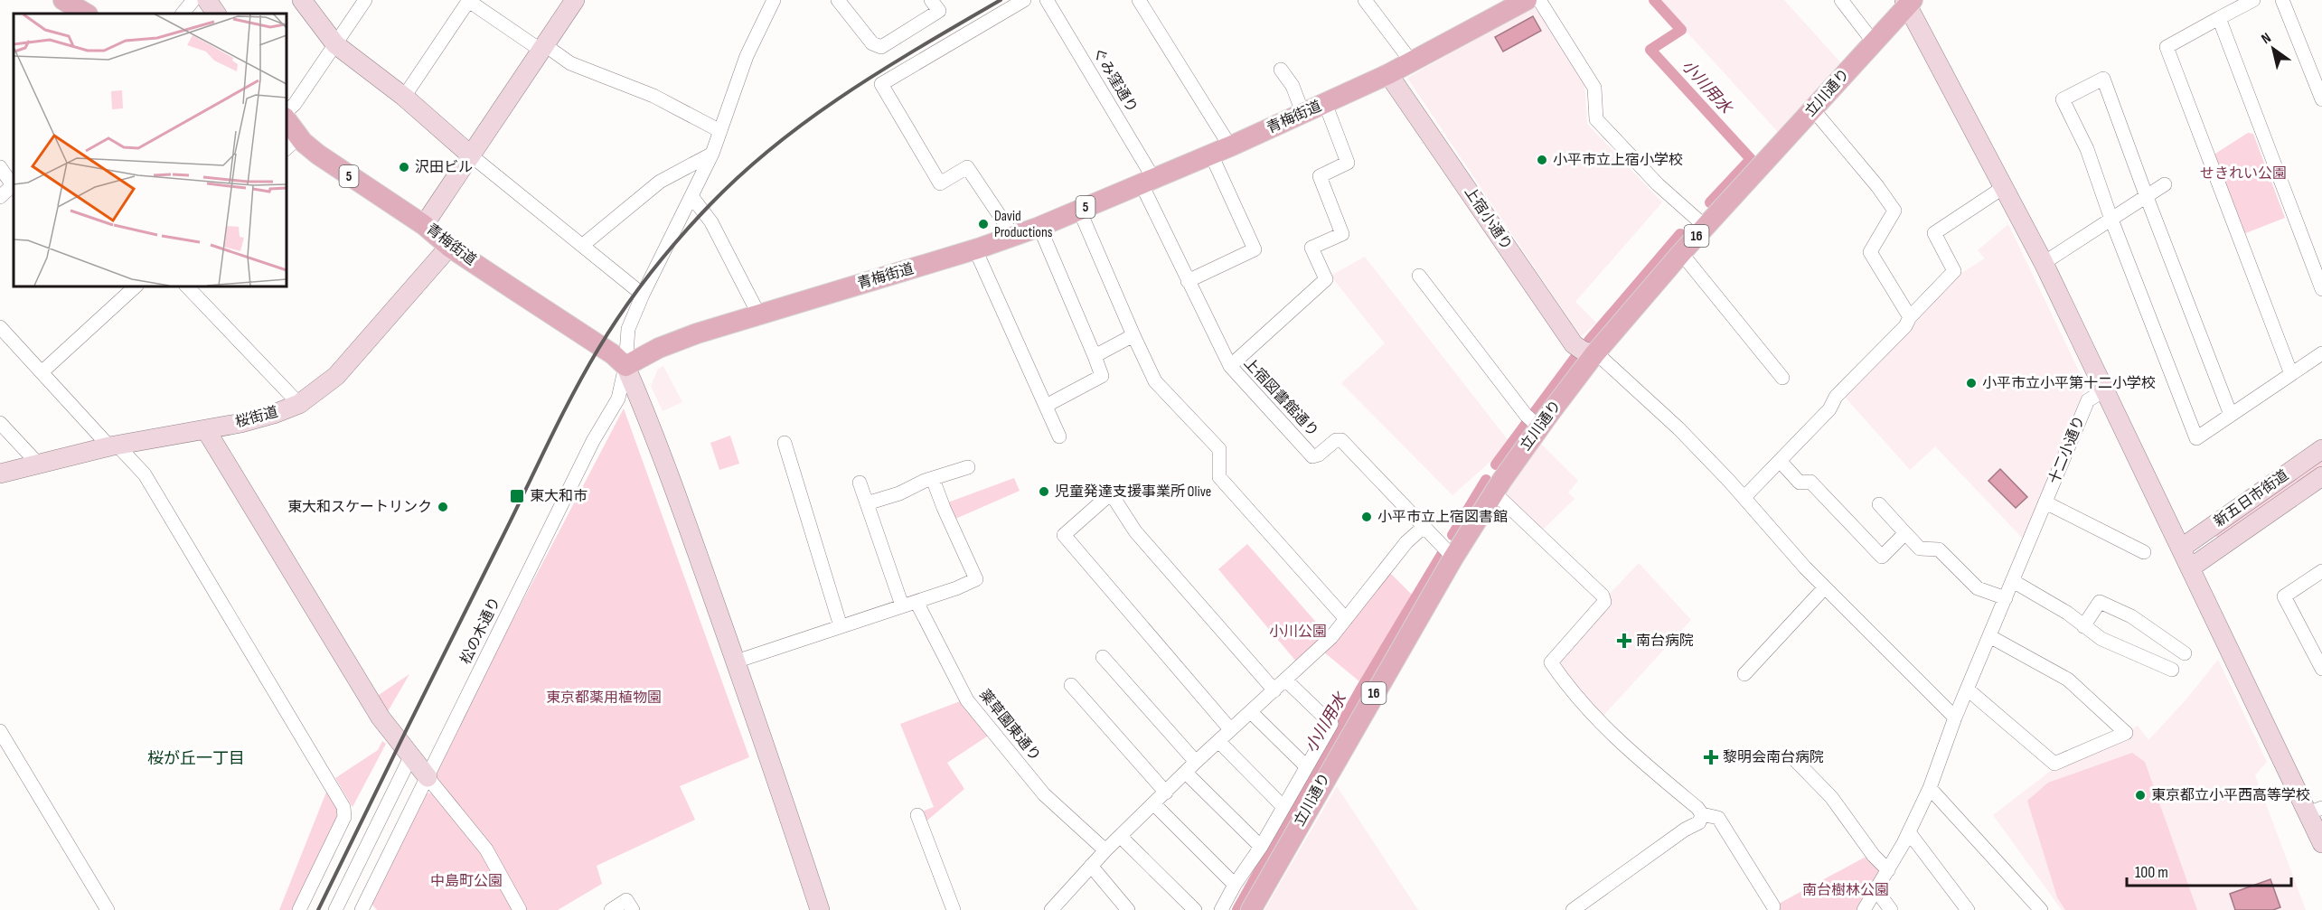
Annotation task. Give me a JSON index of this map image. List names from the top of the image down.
{
  "streets": {
    "main road": [
      "立川通り",
      "青梅街道",
      "5",
      "16"
    ],
    "street": [
      "ぐみ窪通り",
      "上宿小通り",
      "上宿図書館通り",
      "桜街道",
      "十二小通り",
      "新五日市街道",
      "松の木通り",
      "薬草園東通り"
    ]
  },
  "crossings": [
    ["ぐみ窪通り", "青梅街道"],
    ["ぐみ窪通り", "上宿図書館通り"],
    ["立川通り", "上宿小通り"],
    ["立川通り", "上宿図書館通り"],
    ["青梅街道", "上宿小通り"],
    ["青梅街道", "上宿図書館通り"],
    ["青梅街道", "桜街道"],
    ["青梅街道", "松の木通り"]
  ],
  "districts": ["桜が丘一丁目"],
  "water": ["小川用水"],
  "parks": [
    "せきれい公園",
    "小川公園",
    "東京都薬用植物園",
    "中島町公園",
    "南台樹林公園"
  ],
  "places": {
    "other": [
      "小平市立上宿小学校",
      "沢田ビル",
      "David Productions",
      "小平市立小平第十二小学校",
      "児童発達支援事業所 Olive",
      "東大和スケートリンク",
      "小平市立上宿図書館",
      "東京都立小平西高等学校"
    ],
    "transit": ["東大和市"],
    "health": ["南台病院", "黎明会南台病院"]
  },
  "scale_bar": "100 m",
  "north": "top left"
}
